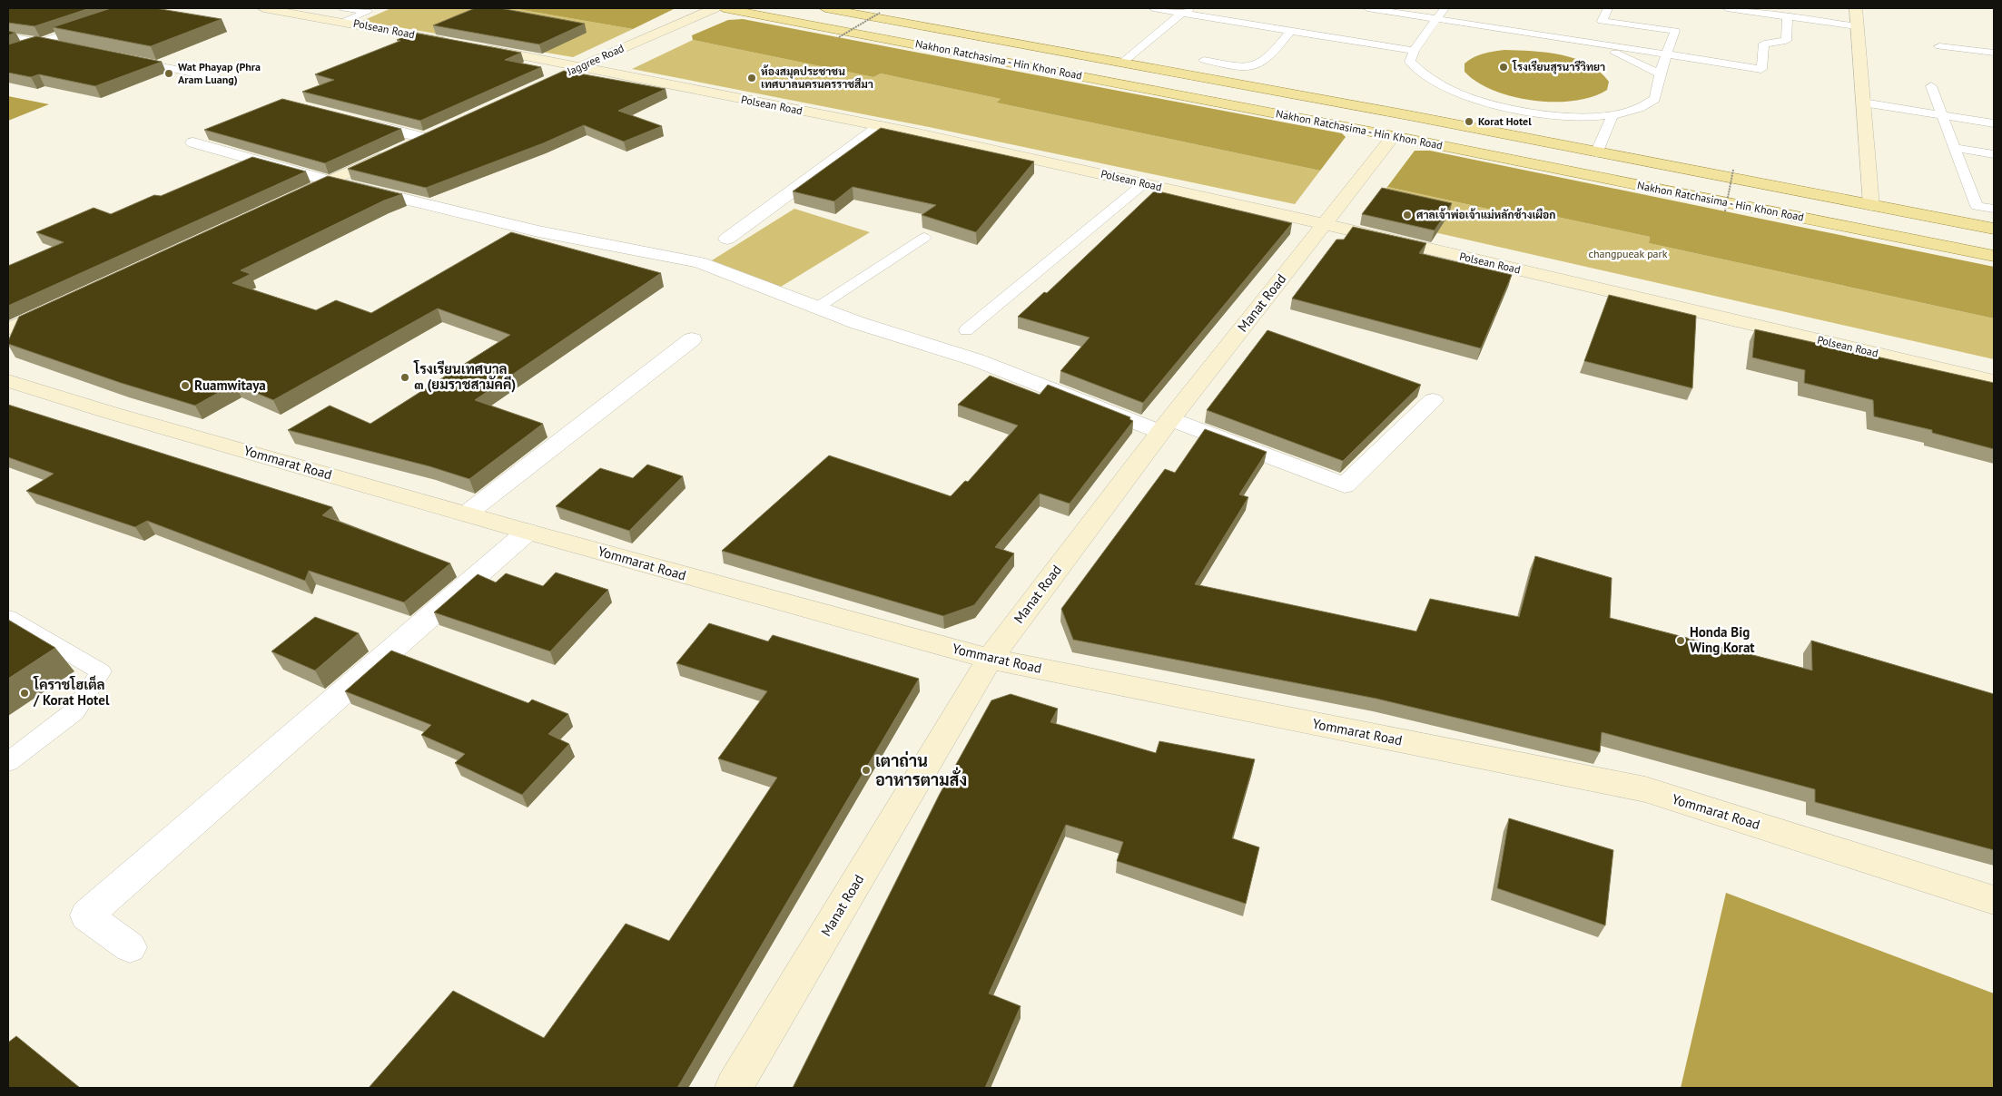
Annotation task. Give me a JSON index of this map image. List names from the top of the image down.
{
  "streets": {
    "main road": ["Nakhon Ratchasima - Hin Khon Road"],
    "street": [
      "Polsean Road",
      "Jaggree Road",
      "Manat Road",
      "Yommarat Road"
    ]
  },
  "crossings": [
    ["Polsean Road", "Jaggree Road"],
    ["Polsean Road", "Manat Road"],
    ["Nakhon Ratchasima - Hin Khon Road", "Manat Road"],
    ["Manat Road", "Yommarat Road"]
  ],
  "parks": ["changpueak park"],
  "places": [
    "โรงเรียนสุรนารีวิทยา",
    "Wat Phayap (Phra Aram Luang)",
    "ห้องสมุดประชาชน เทศบาลนครนครราชสีมา",
    "Korat Hotel",
    "ศาลเจ้าพ่อเจ้าแม่หลักช้างเผือก",
    "โรงเรียนเทศบาล ๓ (ยมราชสามัคคี)",
    "Ruamwitaya",
    "Honda Big Wing Korat",
    "โคราชโฮเต็ล / Korat Hotel",
    "เตาถ่าน อาหารตามสั่ง"
  ]
}
